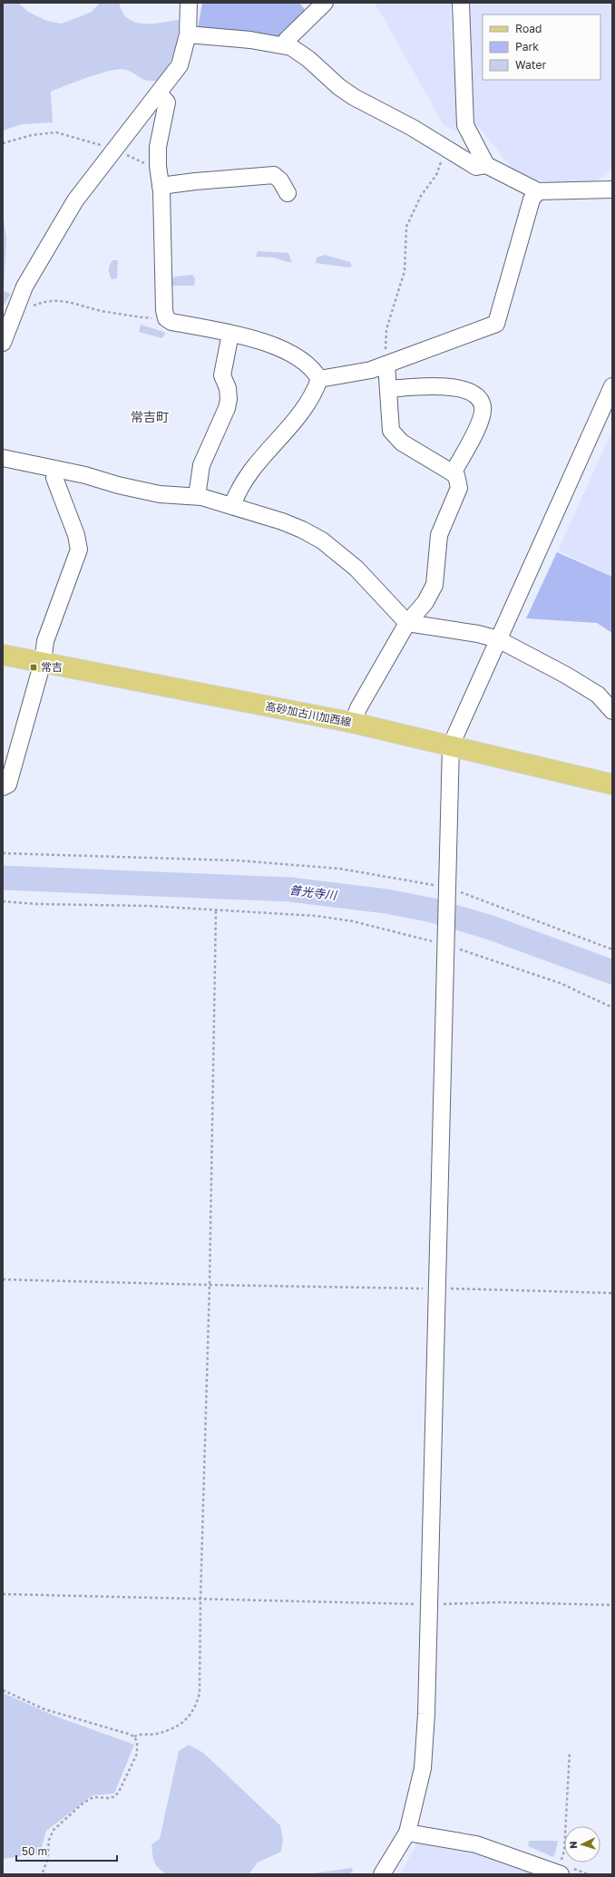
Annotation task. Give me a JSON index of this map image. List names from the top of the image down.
{
  "streets": {
    "main road": ["高砂加古川加西線"]
  },
  "districts": ["常吉町"],
  "water": ["普光寺川"],
  "places": {
    "transit": ["常吉"]
  },
  "legend": ["Road", "Park", "Water"],
  "scale_bar": "50 m",
  "north": "left"
}
